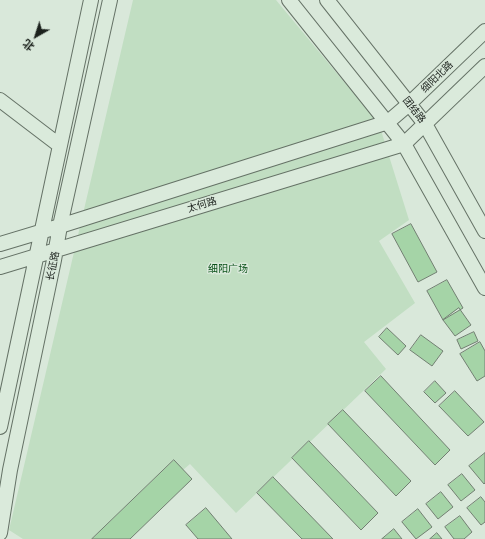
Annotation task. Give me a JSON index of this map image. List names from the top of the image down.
{
  "streets": {
    "main road": [
      "细阳北路",
      "团结路",
      "太何路",
      "长征路"
    ]
  },
  "crossings": [
    ["细阳北路", "团结路"],
    ["太何路", "长征路"]
  ],
  "parks": ["细阳广场"],
  "north": "bottom left"
}
